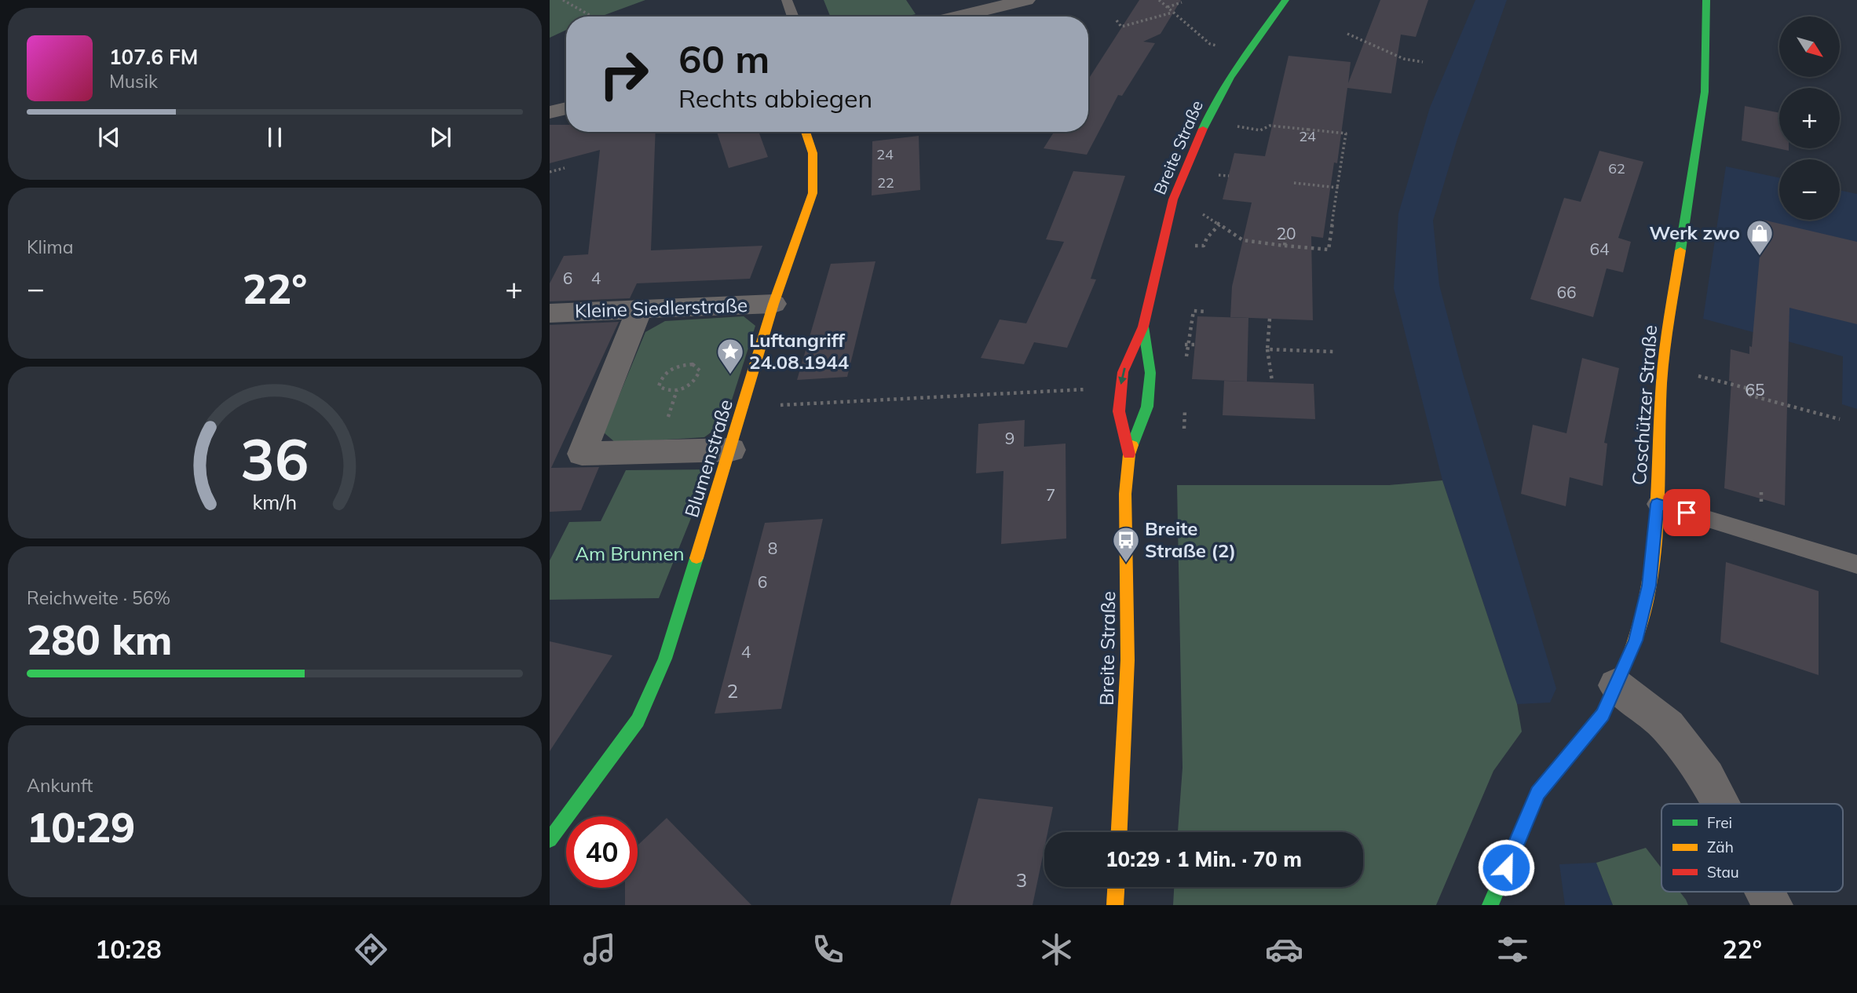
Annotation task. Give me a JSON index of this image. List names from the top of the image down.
{
  "streets": {
    "street": [
      "Breite Straße",
      "Kleine Siedlerstraße",
      "Coschützer Straße",
      "Blumenstraße"
    ]
  },
  "crossings": [
    ["Kleine Siedlerstraße", "Blumenstraße"]
  ],
  "parks": ["Am Brunnen"],
  "places": {
    "shop": ["Werk zwo"],
    "place": ["Luftangriff 24.08.1944"],
    "bus stop": ["Breite Straße (2)"]
  },
  "house_numbers": [
    "24",
    "24",
    "62",
    "22",
    "20",
    "64",
    "6",
    "4",
    "66",
    "65",
    "9",
    "7",
    "8",
    "6",
    "4",
    "2",
    "3"
  ],
  "legend": ["Frei", "Zäh", "Stau"],
  "north": "bottom right",
  "page": {
    "map_buttons": ["+", "−"],
    "turn": ["60 m", "Rechts abbiegen"],
    "song": ["107.6 FM", "Musik"],
    "tile": [
      "Klima",
      ["Reichweite · 56%", "280 km"],
      ["Ankunft", "10:29"]
    ],
    "heat": ["−", "22°", "+"],
    "limit": "40",
    "trip": "10:29 · 1 Min. · 70 m",
    "tabs": ["10:28", "22°"],
    "gauge": ["36", "km/h"]
  }
}
